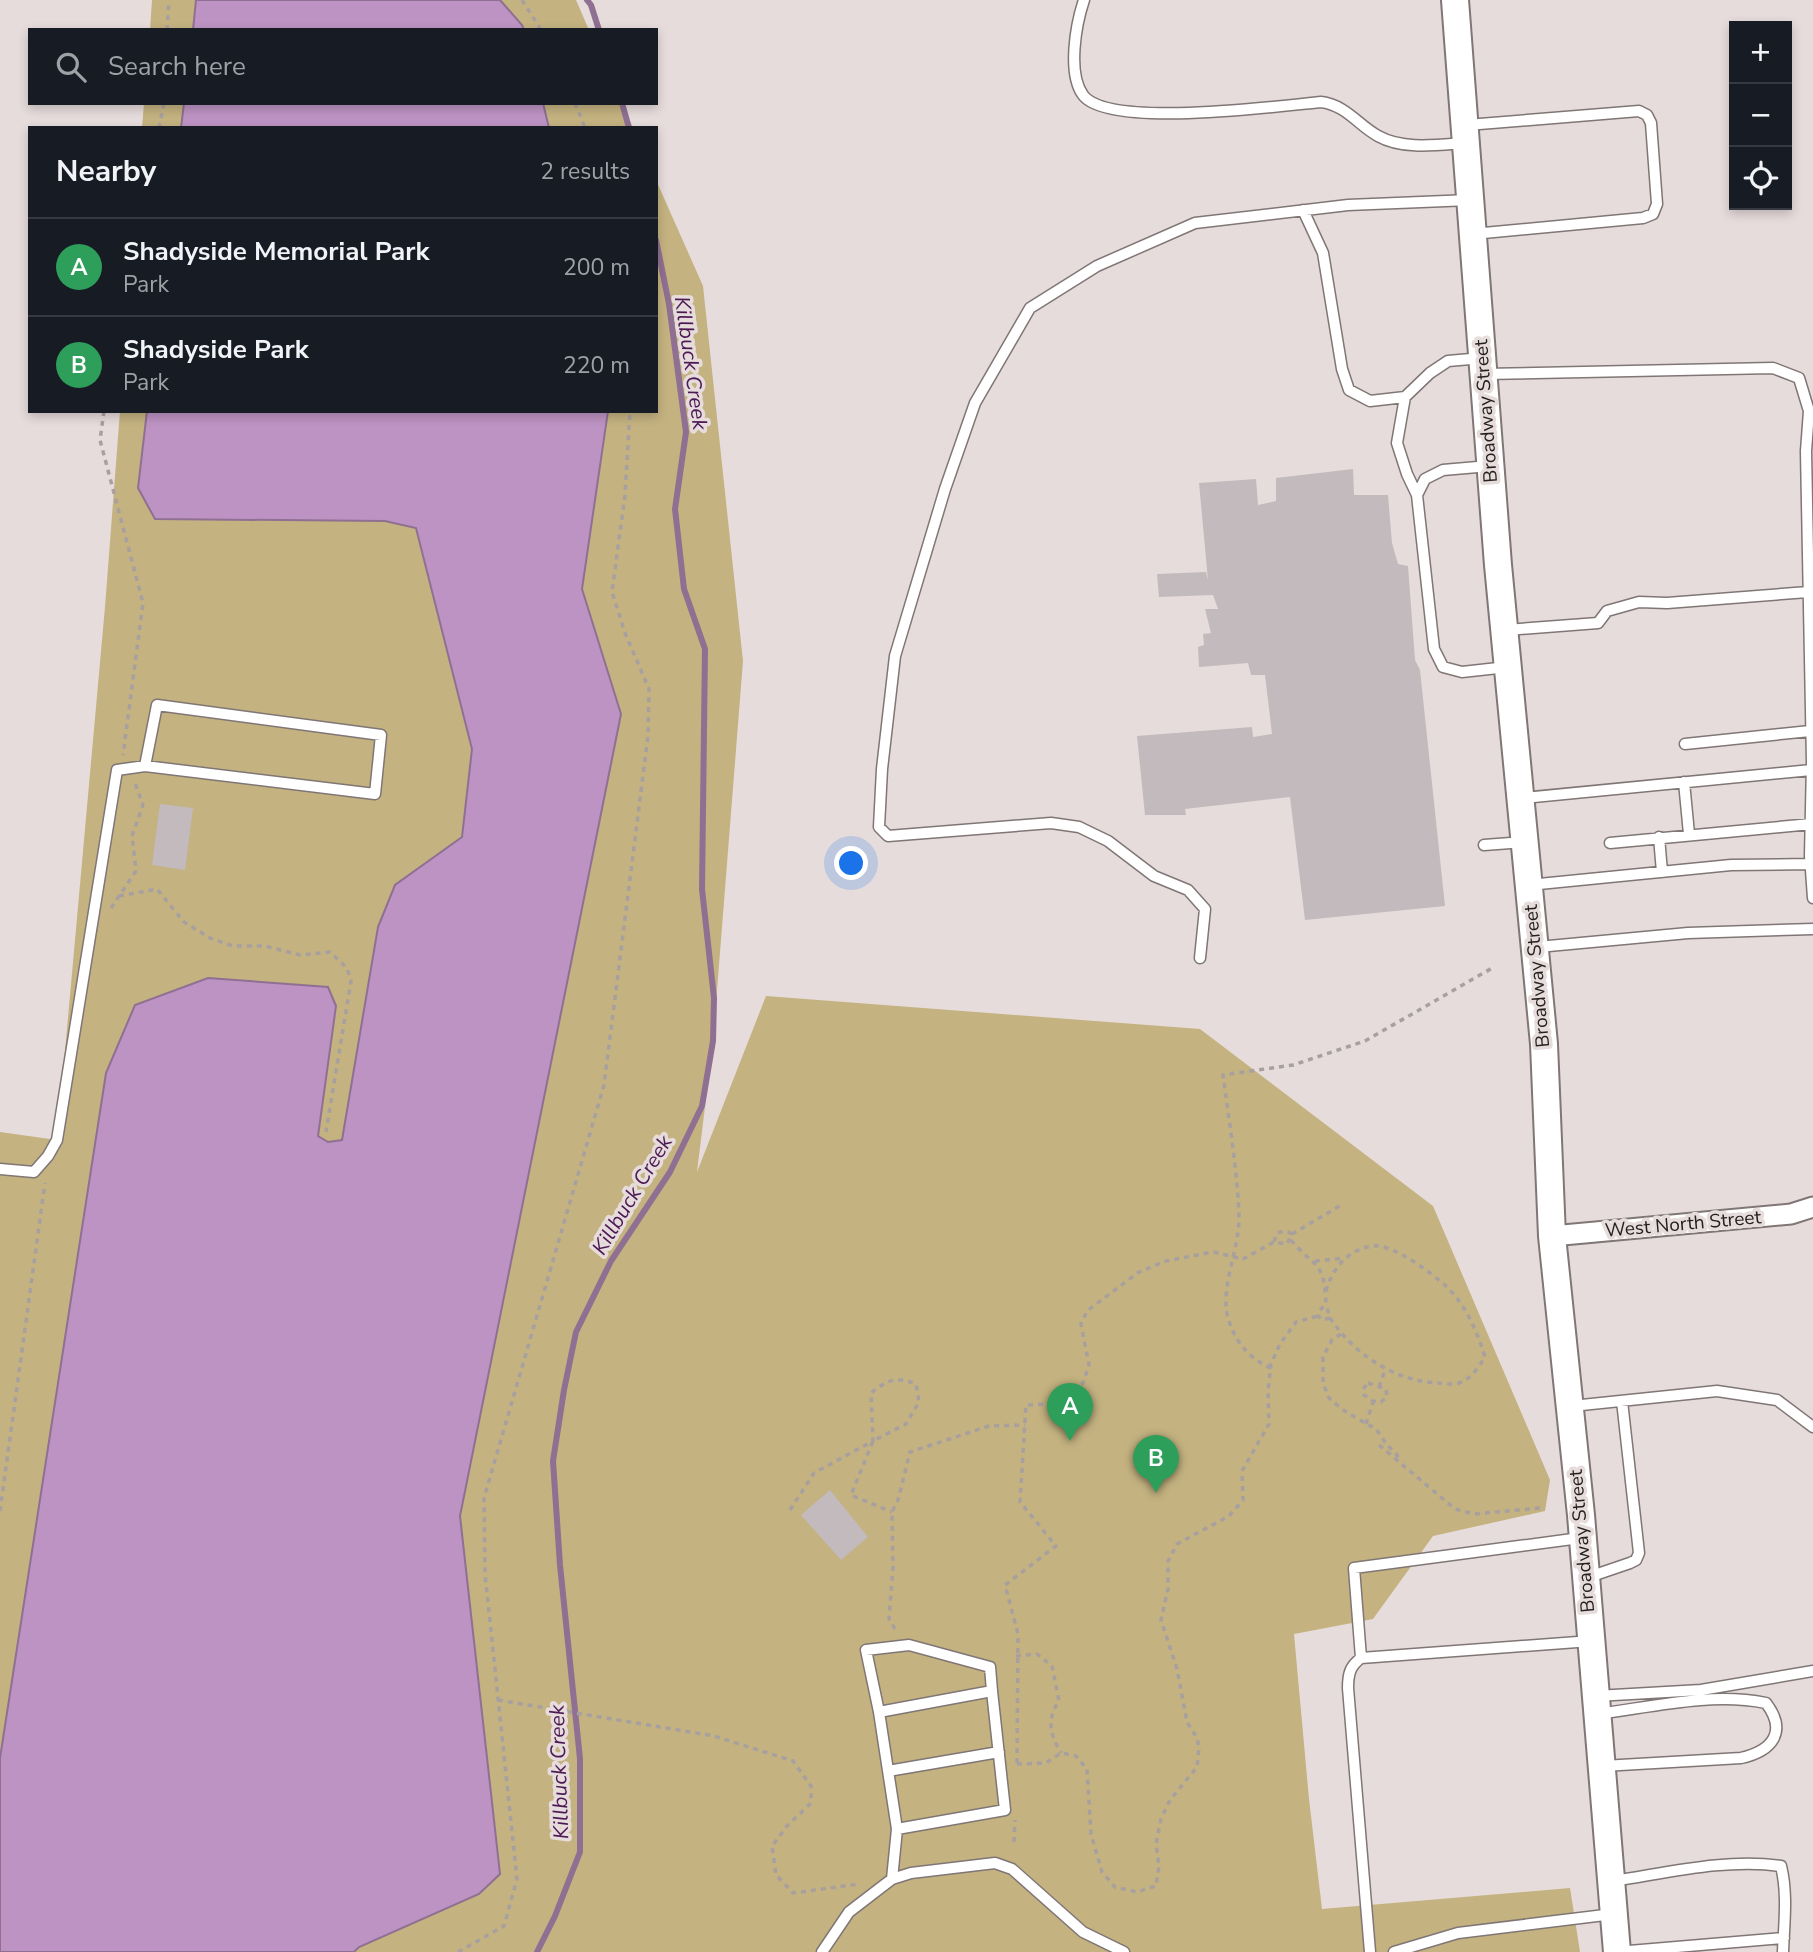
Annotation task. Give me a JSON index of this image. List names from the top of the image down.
{
  "streets": {
    "main road": ["Broadway Street"],
    "street": ["West North Street"]
  },
  "crossings": [
    ["Broadway Street", "West North Street"]
  ],
  "water": ["Killbuck Creek"],
  "page": {
    "map_buttons": ["+", "−"],
    "search": "Search here",
    "heading": ["Nearby", "2 results"],
    "list": [
      {
        "mark": "A",
        "name": "Shadyside Memorial Park",
        "note": "Park",
        "value": "200 m"
      },
      {
        "mark": "B",
        "name": "Shadyside Park",
        "note": "Park",
        "value": "220 m"
      }
    ],
    "pins": ["A", "B"]
  }
}
